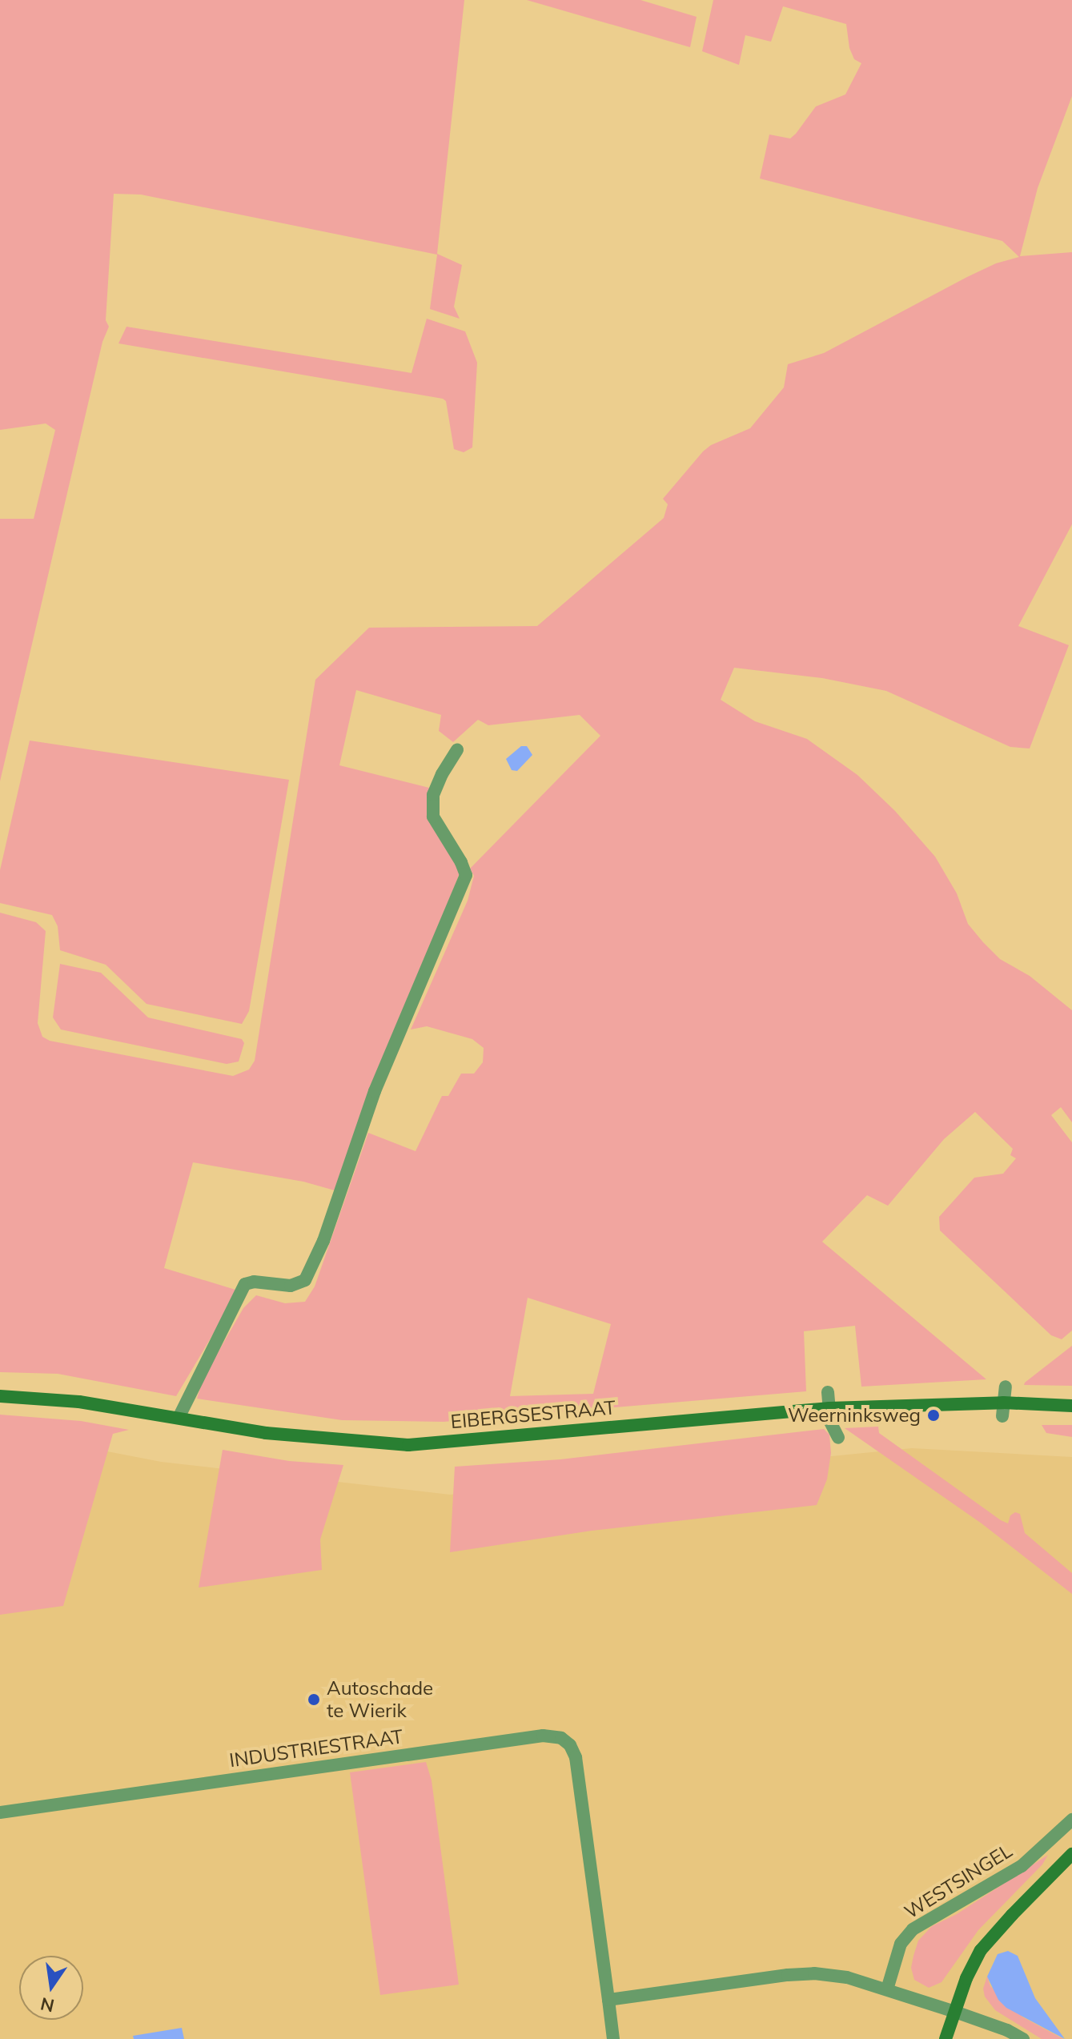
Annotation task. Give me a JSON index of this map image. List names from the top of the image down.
{
  "streets": {
    "main road": ["EIBERGSESTRAAT"],
    "street": ["INDUSTRIESTRAAT", "WESTSINGEL"]
  },
  "places": ["Weerninksweg", "Autoschade te Wierik"],
  "north": "bottom"
}
